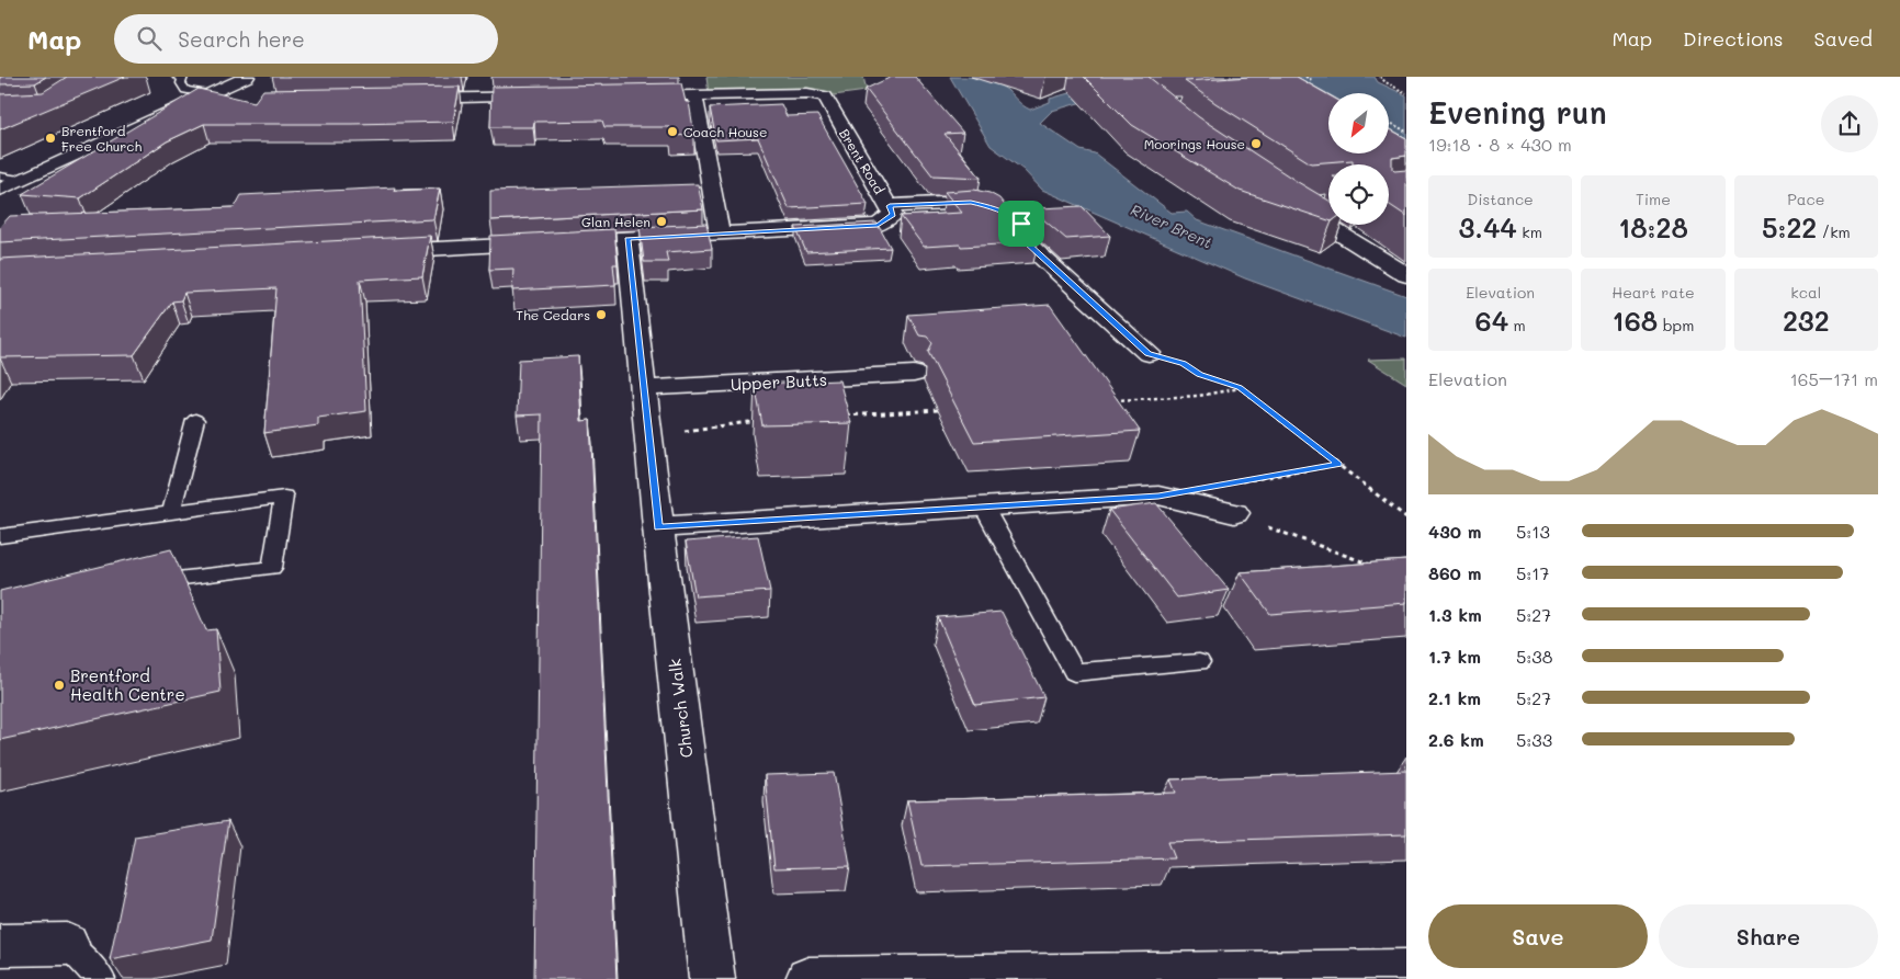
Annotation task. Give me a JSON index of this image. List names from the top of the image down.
{
  "streets": {
    "street": ["Brent Road", "Upper Butts", "Church Walk"]
  },
  "water": ["River Brent"],
  "places": [
    "Coach House",
    "Brentford Free Church",
    "Moorings House",
    "Glan Helen",
    "The Cedars",
    "Brentford Health Centre"
  ],
  "north": "bottom left",
  "page": {
    "header": "Map",
    "search": "Search here",
    "nav": ["Map", "Directions", "Saved"],
    "heading": ["Evening run", "19:18 · 8 × 430 m"],
    "stats": [
      ["Distance", "3.44 km"],
      ["Time", "18:28"],
      ["Pace", "5:22 /km"],
      ["Elevation", "64 m"],
      ["Heart rate", "168 bpm"],
      ["kcal", "232"]
    ],
    "chart": ["Elevation", "165–171 m"],
    "list": [
      {
        "name": "430 m",
        "note": "5:13"
      },
      {
        "name": "860 m",
        "note": "5:17"
      },
      {
        "name": "1.3 km",
        "note": "5:27"
      },
      {
        "name": "1.7 km",
        "note": "5:38"
      },
      {
        "name": "2.1 km",
        "note": "5:27"
      },
      {
        "name": "2.6 km",
        "note": "5:33"
      }
    ],
    "buttons": ["Save", "Share"]
  }
}
